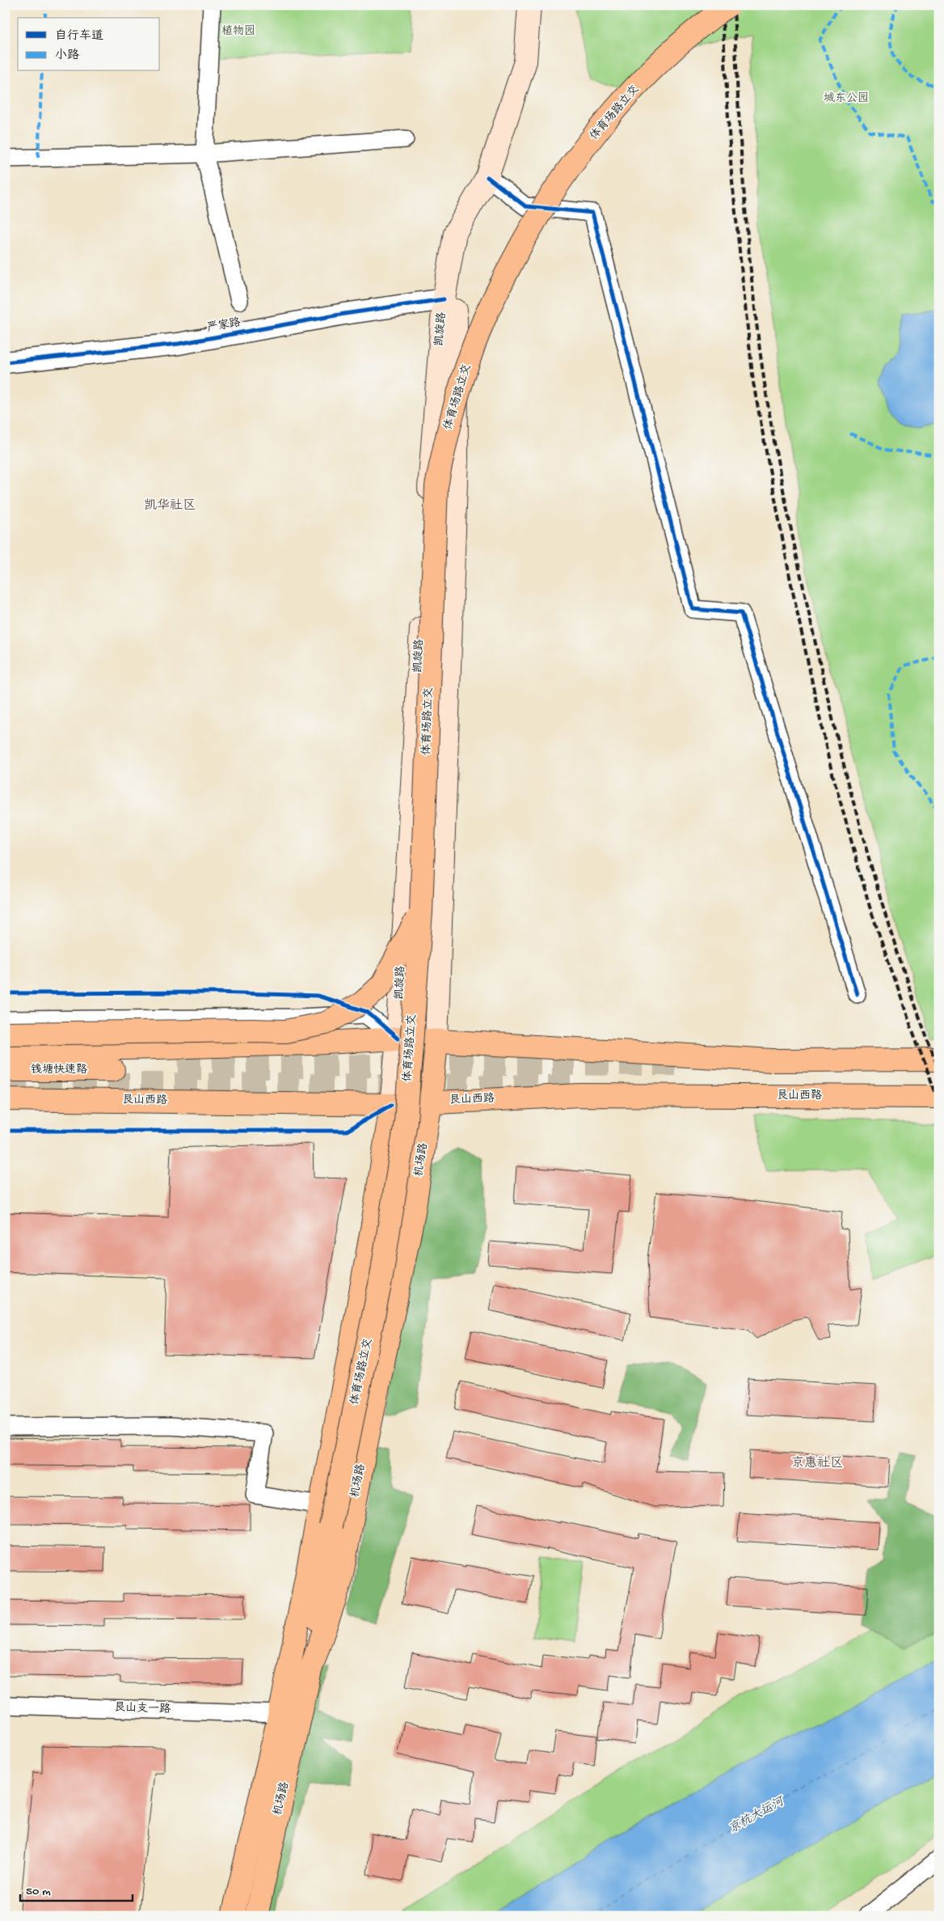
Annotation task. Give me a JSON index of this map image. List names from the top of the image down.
{
  "streets": {
    "main road": [
      "体育场路立交",
      "凯旋路",
      "钱塘快速路",
      "艮山西路",
      "机场路"
    ],
    "street": ["严家路", "艮山支一路"]
  },
  "crossings": [
    ["体育场路立交", "机场路"],
    ["体育场路立交", "艮山支一路"],
    ["严家路", "凯旋路"],
    ["凯旋路", "艮山西路"],
    ["凯旋路", "机场路"],
    ["艮山西路", "机场路"],
    ["机场路", "艮山支一路"]
  ],
  "districts": ["凯华社区", "京惠社区"],
  "water": ["京杭大运河"],
  "parks": ["植物园", "城东公园"],
  "legend": ["自行车道", "小路"],
  "scale_bar": "50 m"
}
